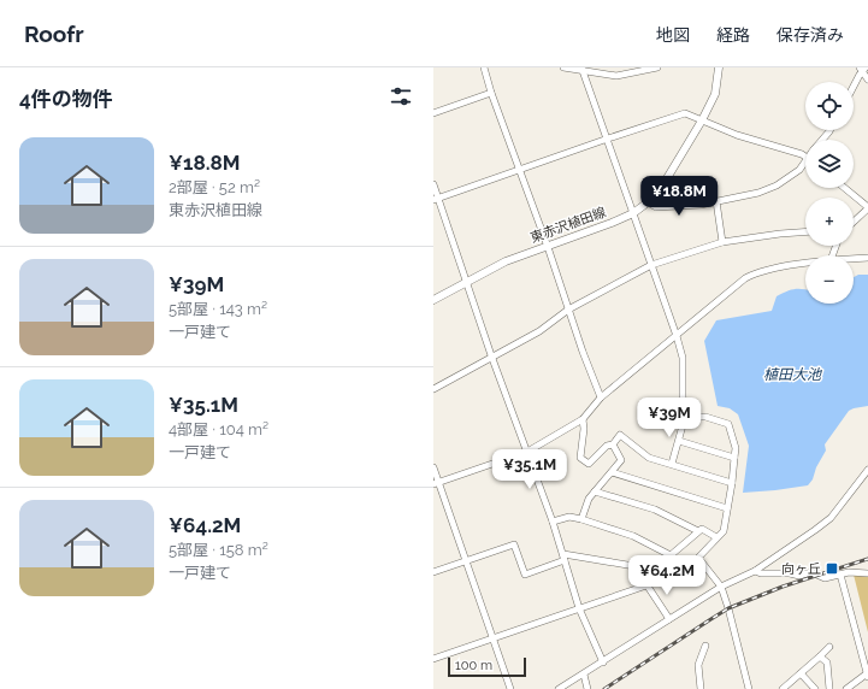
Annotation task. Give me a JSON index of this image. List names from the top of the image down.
{
  "streets": {
    "main road": ["東赤沢植田線"]
  },
  "water": ["植田大池"],
  "places": {
    "transit": ["向ヶ丘"]
  },
  "scale_bar": "100 m",
  "page": {
    "header": "Roofr",
    "nav": ["地図", "経路", "保存済み"],
    "heading": "4件の物件",
    "map_buttons": ["+", "−"],
    "list": [
      {
        "name": "¥18.8M",
        "note": "2部屋 · 52 m² · 東赤沢植田線"
      },
      {
        "name": "¥39M",
        "note": "5部屋 · 143 m² · 一戸建て"
      },
      {
        "name": "¥35.1M",
        "note": "4部屋 · 104 m² · 一戸建て"
      },
      {
        "name": "¥64.2M",
        "note": "5部屋 · 158 m² · 一戸建て"
      }
    ],
    "price": [
      "¥18.8M",
      "¥39M",
      "¥35.1M",
      "¥64.2M"
    ],
    "scale": "100 m"
  }
}
